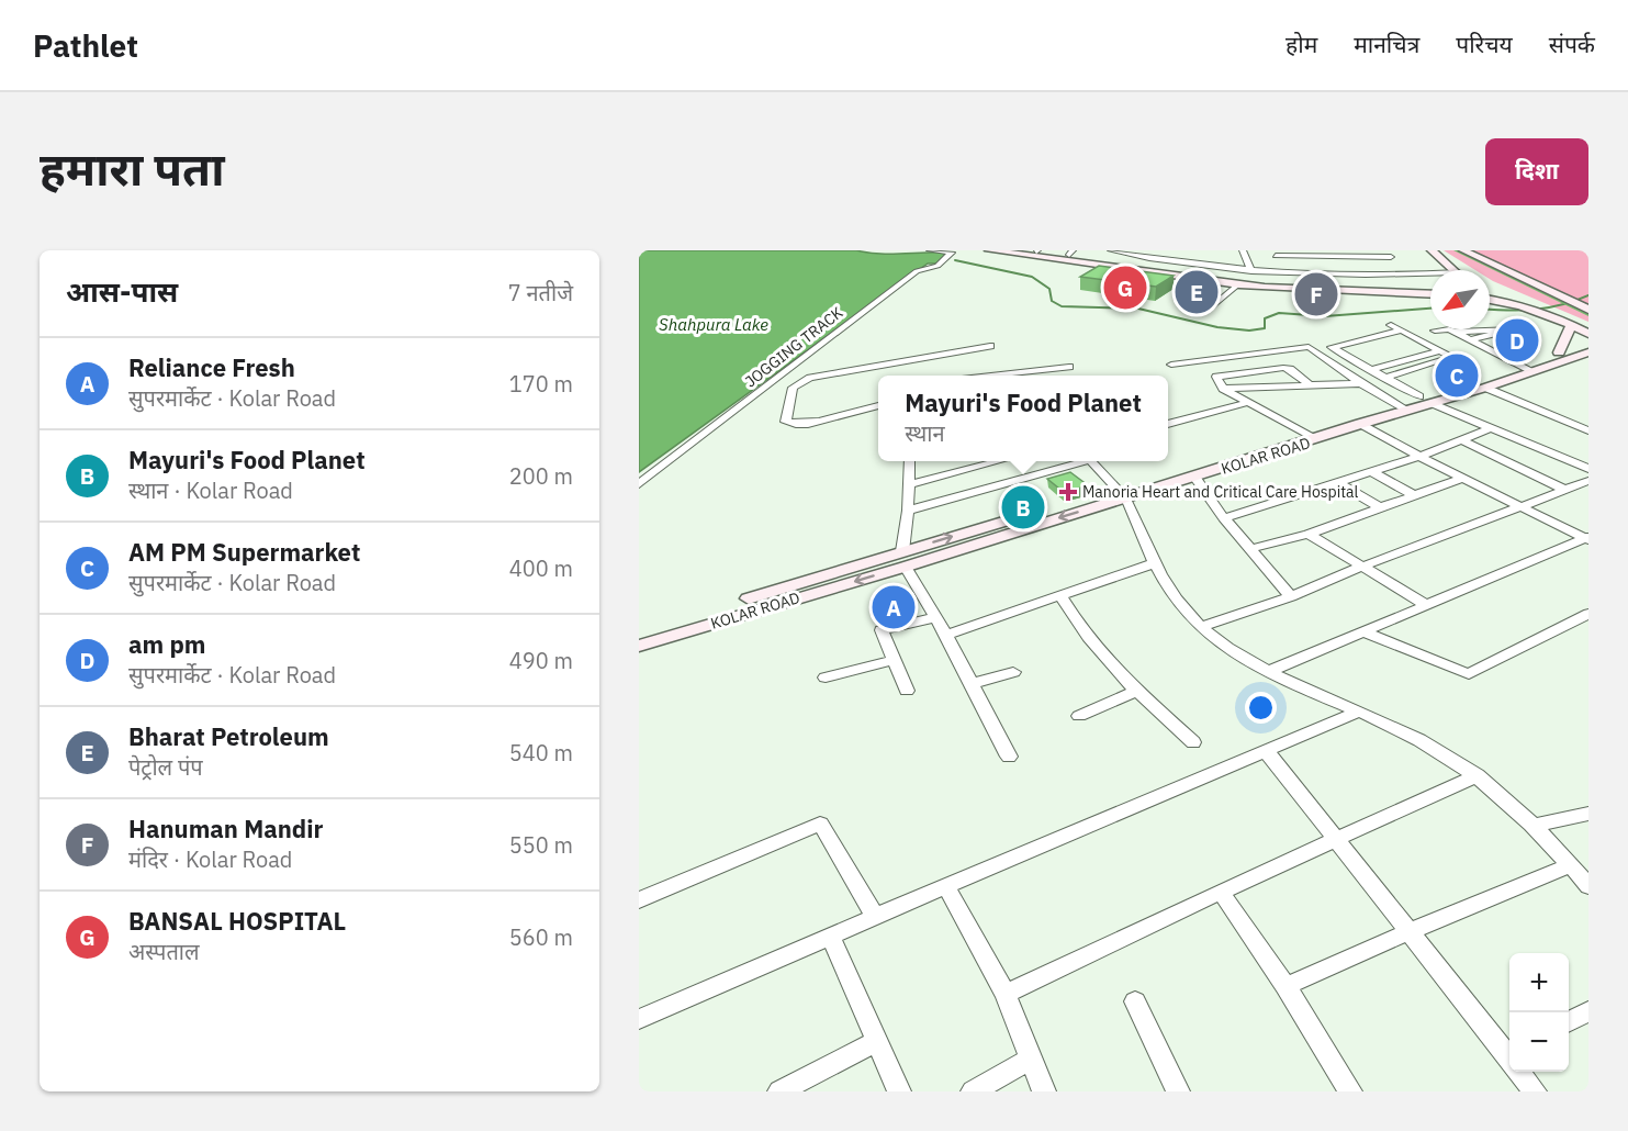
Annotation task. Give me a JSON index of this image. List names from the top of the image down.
{
  "streets": {
    "street": ["JOGGING TRACK", "KOLAR ROAD"]
  },
  "water": ["Shahpura Lake"],
  "places": {
    "health": ["Manoria Heart and Critical Care Hospital"]
  },
  "north": "bottom left",
  "page": {
    "header": "Pathlet",
    "nav": [
      "होम",
      "मानचित्र",
      "परिचय",
      "संपर्क"
    ],
    "title": "हमारा पता",
    "buttons": "दिशा",
    "heading": ["आस-पास", "7 नतीजे"],
    "pins": [
      "G",
      "E",
      "F",
      "D",
      "C",
      "B",
      "A"
    ],
    "list": [
      {
        "mark": "A",
        "name": "Reliance Fresh",
        "note": "सुपरमार्केट · Kolar Road",
        "value": "170 m"
      },
      {
        "mark": "B",
        "name": "Mayuri's Food Planet",
        "note": "स्थान · Kolar Road",
        "value": "200 m"
      },
      {
        "mark": "C",
        "name": "AM PM Supermarket",
        "note": "सुपरमार्केट · Kolar Road",
        "value": "400 m"
      },
      {
        "mark": "D",
        "name": "am pm",
        "note": "सुपरमार्केट · Kolar Road",
        "value": "490 m"
      },
      {
        "mark": "E",
        "name": "Bharat Petroleum",
        "note": "पेट्रोल पंप",
        "value": "540 m"
      },
      {
        "mark": "F",
        "name": "Hanuman Mandir",
        "note": "मंदिर · Kolar Road",
        "value": "550 m"
      },
      {
        "mark": "G",
        "name": "BANSAL HOSPITAL",
        "note": "अस्पताल",
        "value": "560 m"
      }
    ],
    "popup": ["Mayuri's Food Planet", "स्थान"],
    "map_buttons": ["+", "−"]
  }
}
